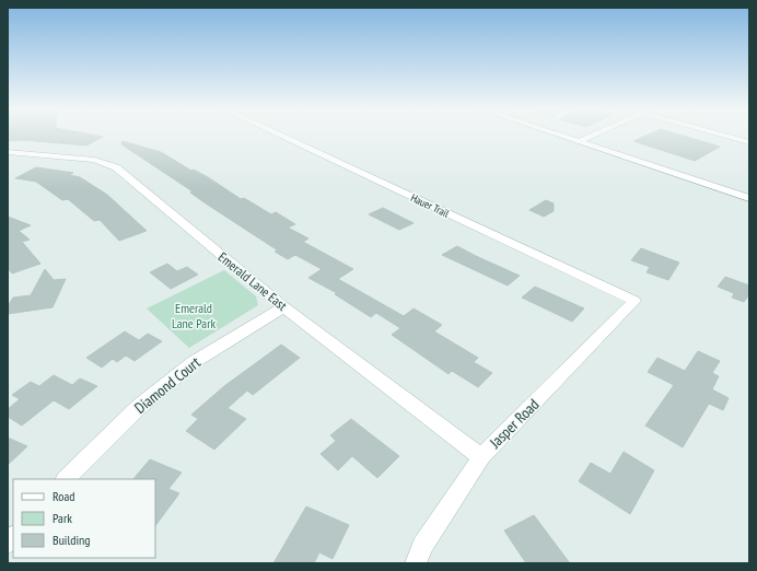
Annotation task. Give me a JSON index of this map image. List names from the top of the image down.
{
  "streets": {
    "street": [
      "Hauer Trail",
      "Emerald Lane East",
      "Diamond Court",
      "Jasper Road"
    ]
  },
  "crossings": [
    ["Hauer Trail", "Jasper Road"],
    ["Emerald Lane East", "Diamond Court"],
    ["Emerald Lane East", "Jasper Road"]
  ],
  "parks": ["Emerald Lane Park"],
  "legend": ["Road", "Park", "Building"]
}
